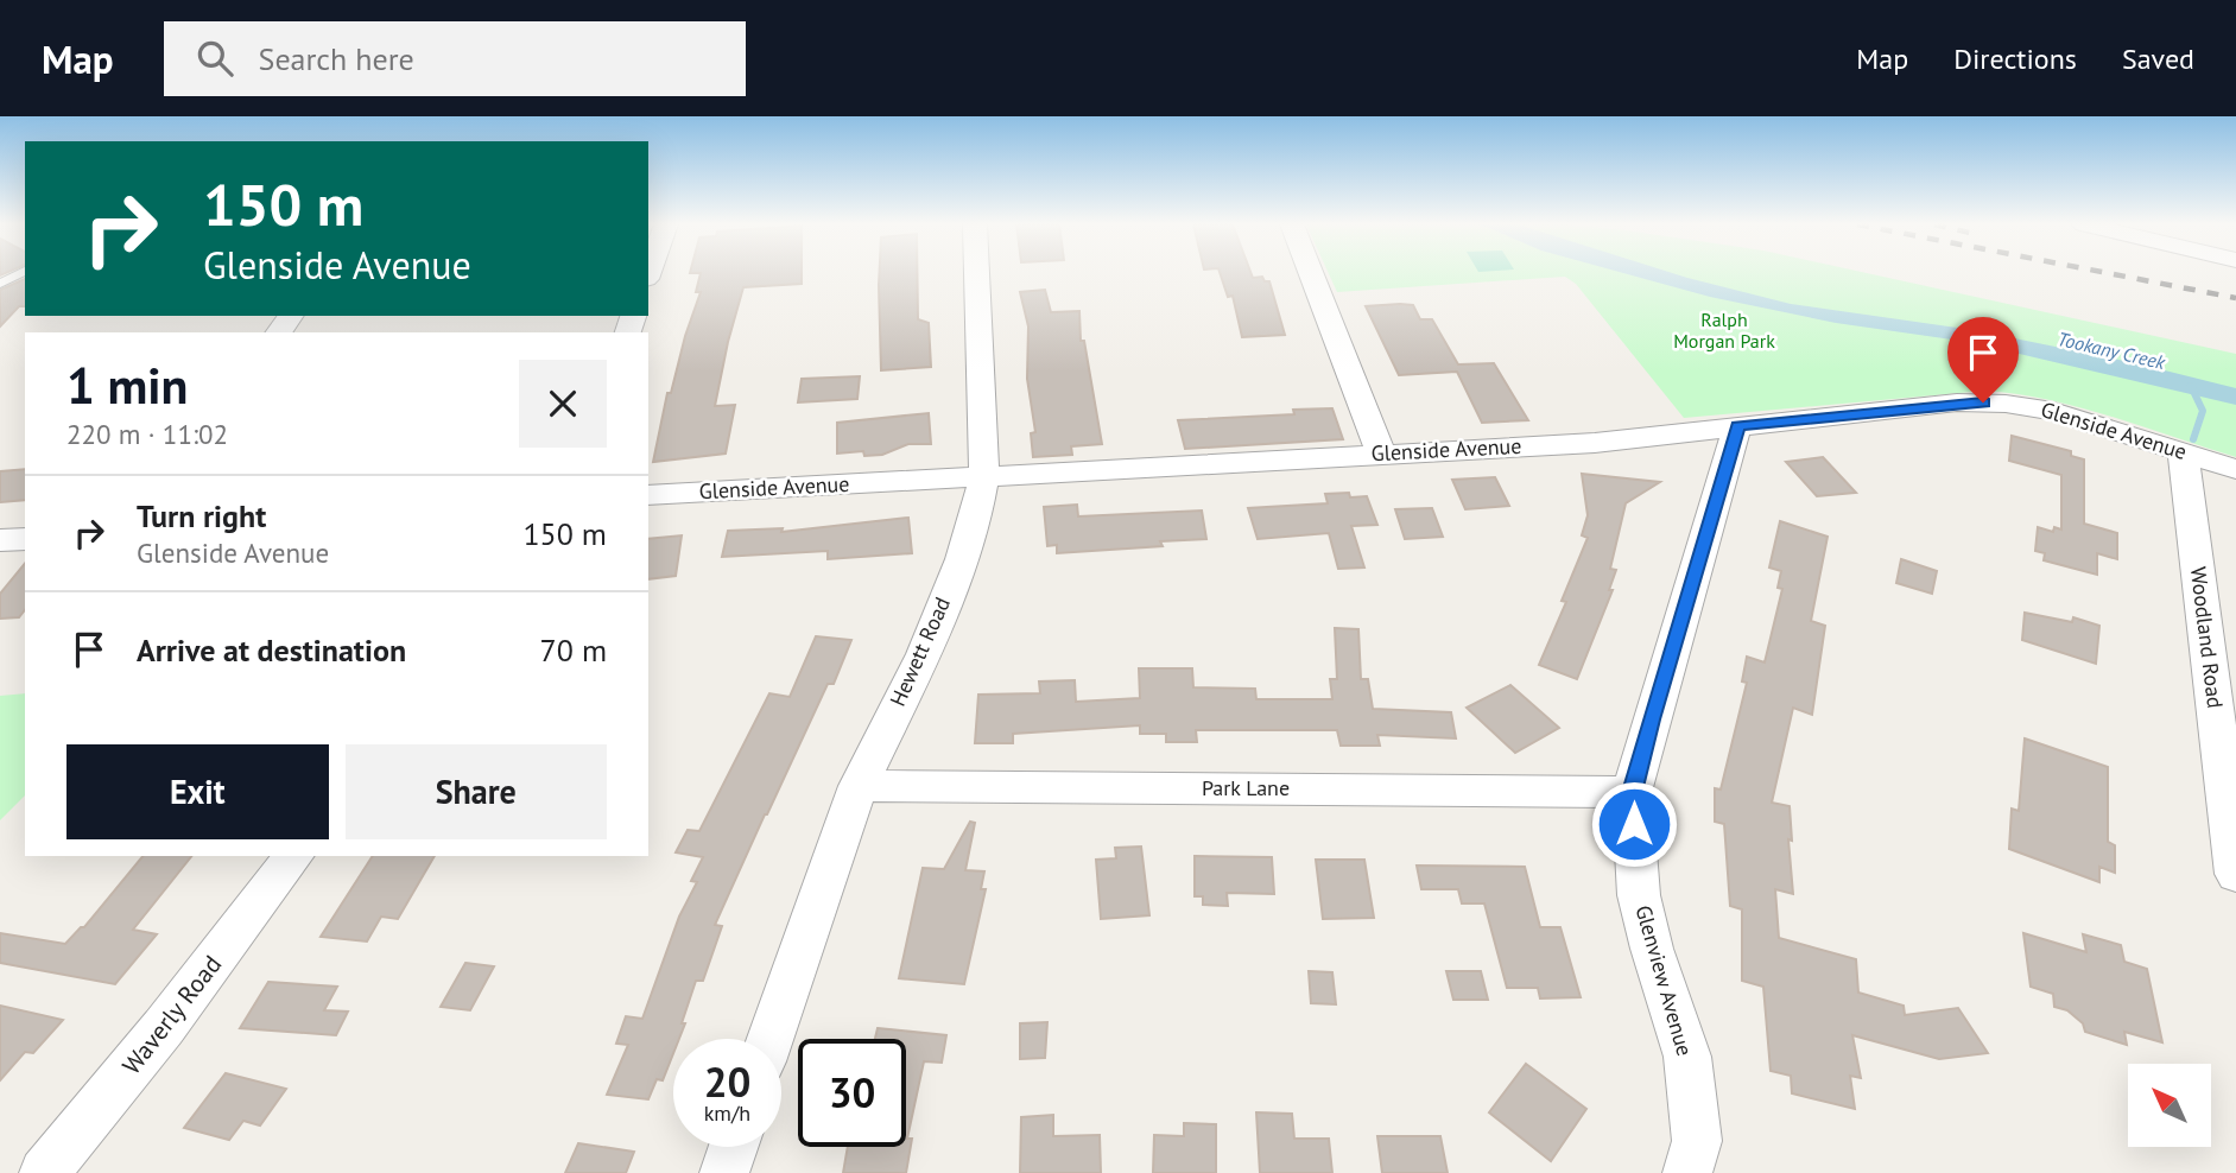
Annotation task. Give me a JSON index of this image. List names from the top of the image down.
{
  "streets": {
    "street": [
      "Glenside Avenue",
      "Woodland Road",
      "Hewett Road",
      "Park Lane",
      "Glenview Avenue",
      "Waverly Road"
    ]
  },
  "crossings": [
    ["Glenside Avenue", "Woodland Road"],
    ["Glenside Avenue", "Hewett Road"],
    ["Glenside Avenue", "Glenview Avenue"],
    ["Hewett Road", "Park Lane"],
    ["Park Lane", "Glenview Avenue"]
  ],
  "water": ["Tookany Creek"],
  "parks": ["Ralph Morgan Park"],
  "north": "top left",
  "page": {
    "header": "Map",
    "search": "Search here",
    "nav": ["Map", "Directions", "Saved"],
    "turn": ["150 m", "Glenside Avenue"],
    "heading": ["1 min", "220 m · 11:02"],
    "list": [
      {
        "name": "Turn right",
        "note": "Glenside Avenue",
        "value": "150 m"
      },
      {
        "name": "Arrive at destination",
        "value": "70 m"
      }
    ],
    "buttons": ["Exit", "Share"],
    "speed": "20 km/h",
    "limit": "30"
  }
}
